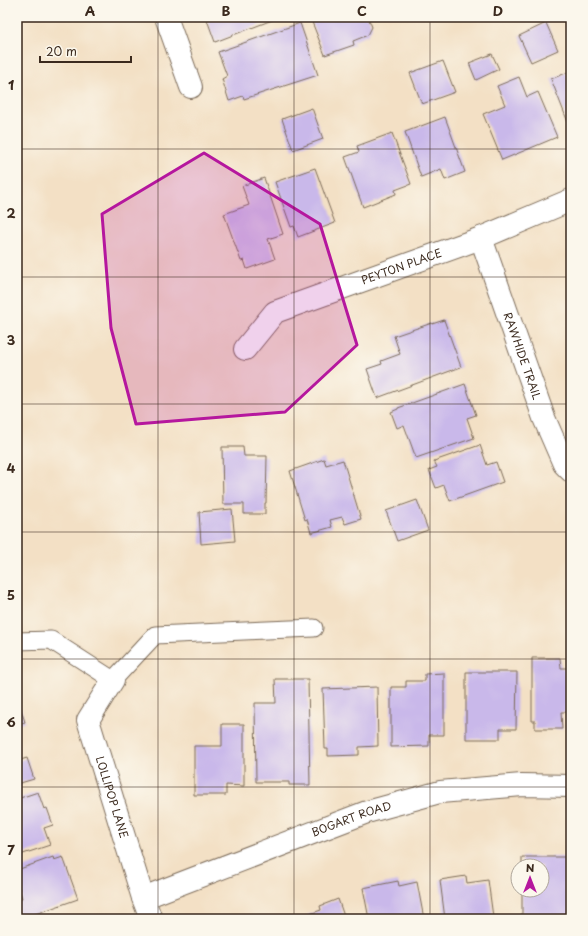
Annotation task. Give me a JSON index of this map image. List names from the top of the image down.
{
  "streets": {
    "street": [
      "PEYTON PLACE",
      "RAWHIDE TRAIL",
      "LOLLIPOP LANE",
      "BOGART ROAD"
    ]
  },
  "crossings": [
    ["PEYTON PLACE", "RAWHIDE TRAIL"],
    ["LOLLIPOP LANE", "BOGART ROAD"]
  ],
  "scale_bar": "20 m",
  "north": "top",
  "grid": {
    "columns": [
      "A",
      "B",
      "C",
      "D"
    ],
    "rows": [
      "1",
      "2",
      "3",
      "4",
      "5",
      "6",
      "7"
    ]
  }
}
